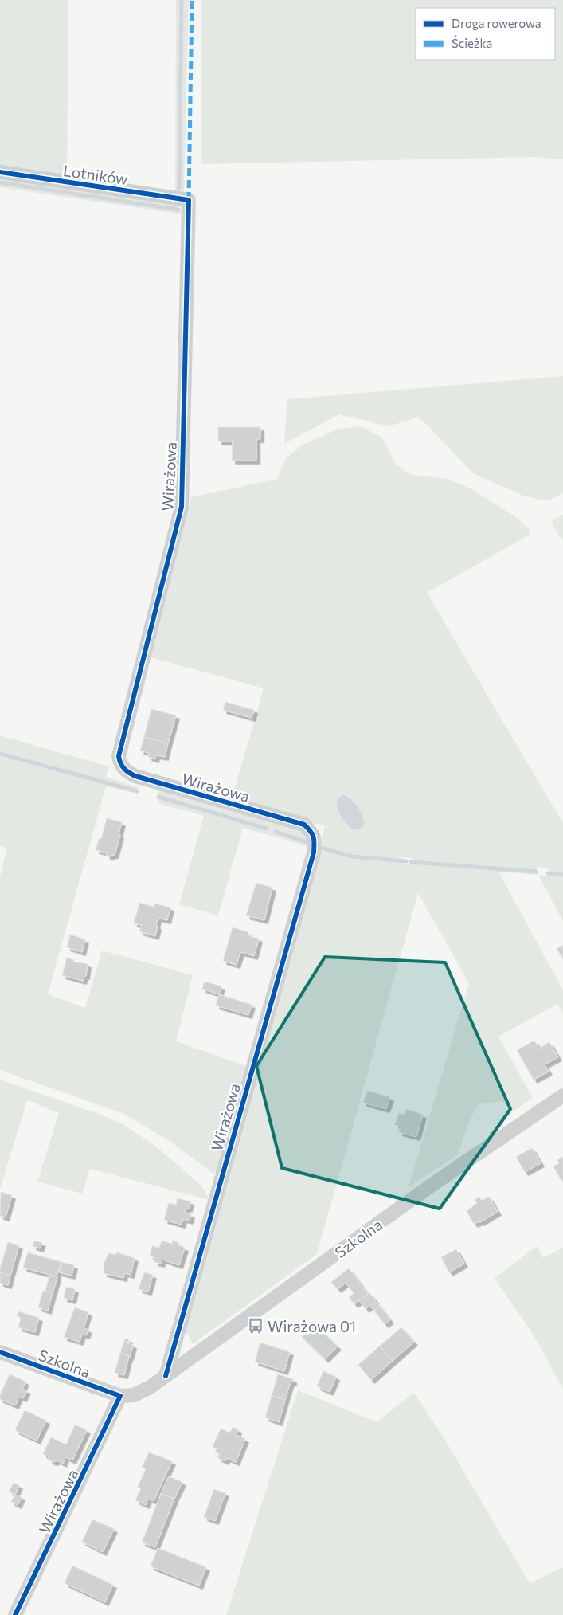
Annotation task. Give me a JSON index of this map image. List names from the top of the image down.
{
  "streets": {
    "street": ["Lotników", "Wirażowa", "Szkolna"]
  },
  "crossings": [
    ["Lotników", "Wirażowa"],
    ["Wirażowa", "Szkolna"]
  ],
  "places": {
    "bus stop": ["Wirażowa 01"]
  },
  "legend": ["Droga rowerowa", "Ścieżka"]
}
